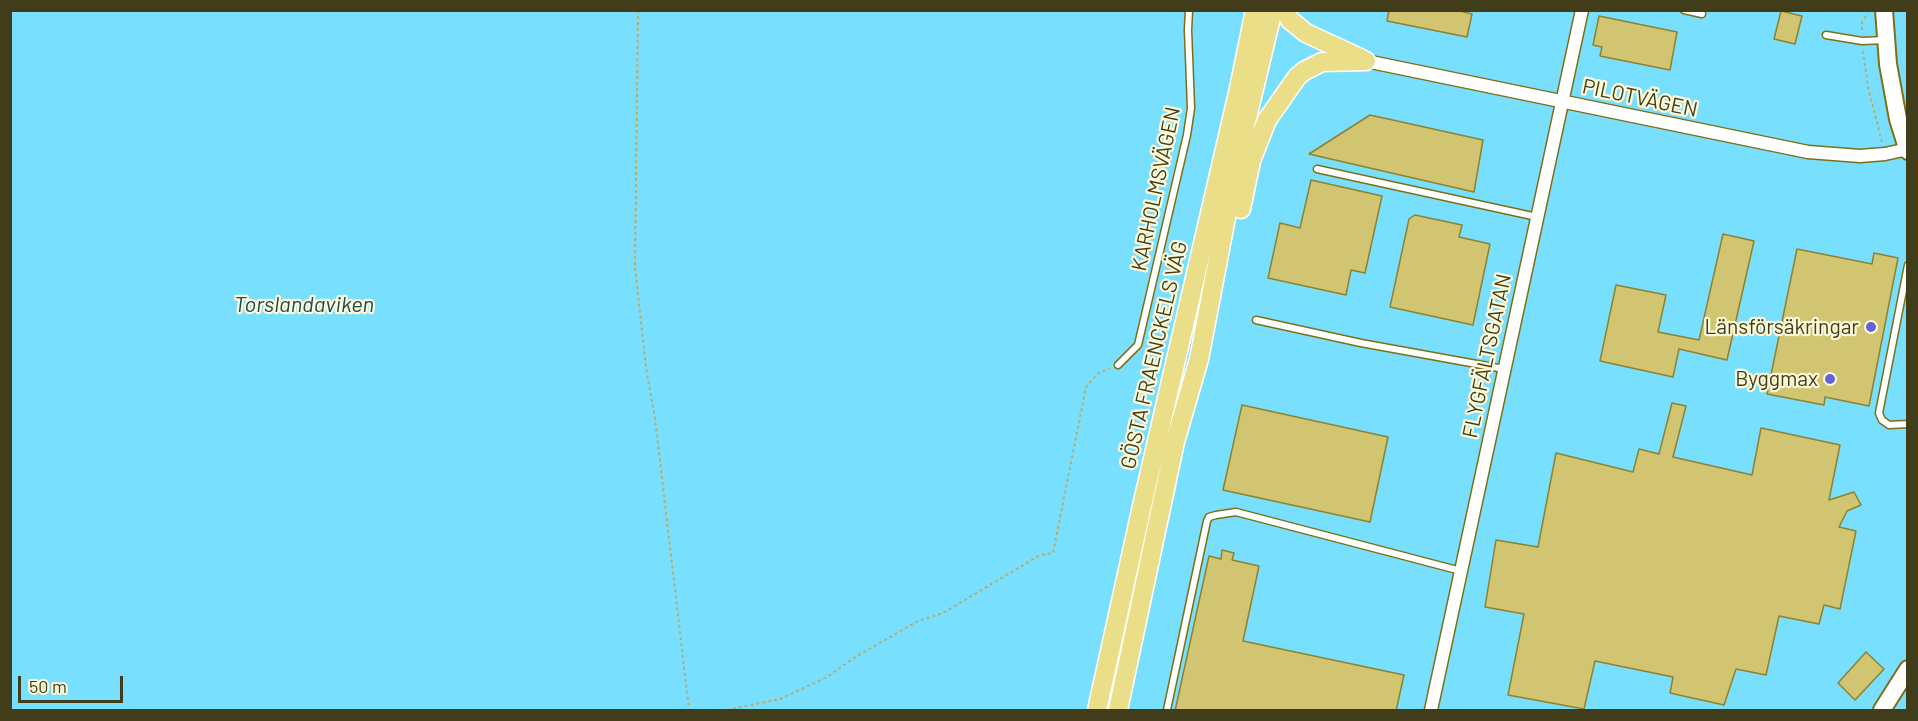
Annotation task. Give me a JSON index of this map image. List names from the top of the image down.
{
  "streets": {
    "main road": ["GÖSTA FRAENCKELS VÄG"],
    "street": ["PILOTVÄGEN", "FLYGFÄLTSGATAN"],
    "lane": ["KARHOLMSVÄGEN"]
  },
  "crossings": [
    ["PILOTVÄGEN", "FLYGFÄLTSGATAN"]
  ],
  "water": ["Torslandaviken"],
  "places": ["Länsförsäkringar", "Byggmax"],
  "scale_bar": "50 m"
}
